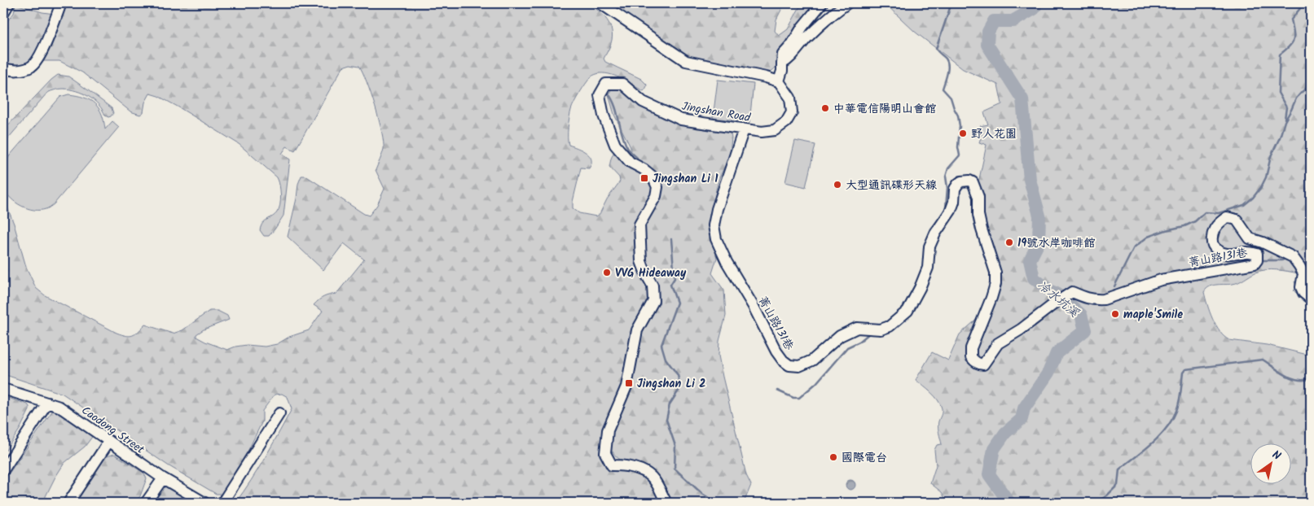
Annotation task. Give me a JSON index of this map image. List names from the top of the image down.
{
  "streets": {
    "street": ["Jingshan Road", "菁山路131巷", "Caodong Street"]
  },
  "crossings": [
    ["Jingshan Road", "菁山路131巷"]
  ],
  "water": ["冷水坑溪"],
  "places": {
    "other": [
      "中華電信陽明山會館",
      "野人花園",
      "大型通訊碟形天線",
      "19號水岸咖啡館",
      "VVG Hideaway",
      "maple'Smile",
      "國際電台"
    ],
    "transit": ["Jingshan Li 1", "Jingshan Li 2"]
  },
  "north": "top right"
}
